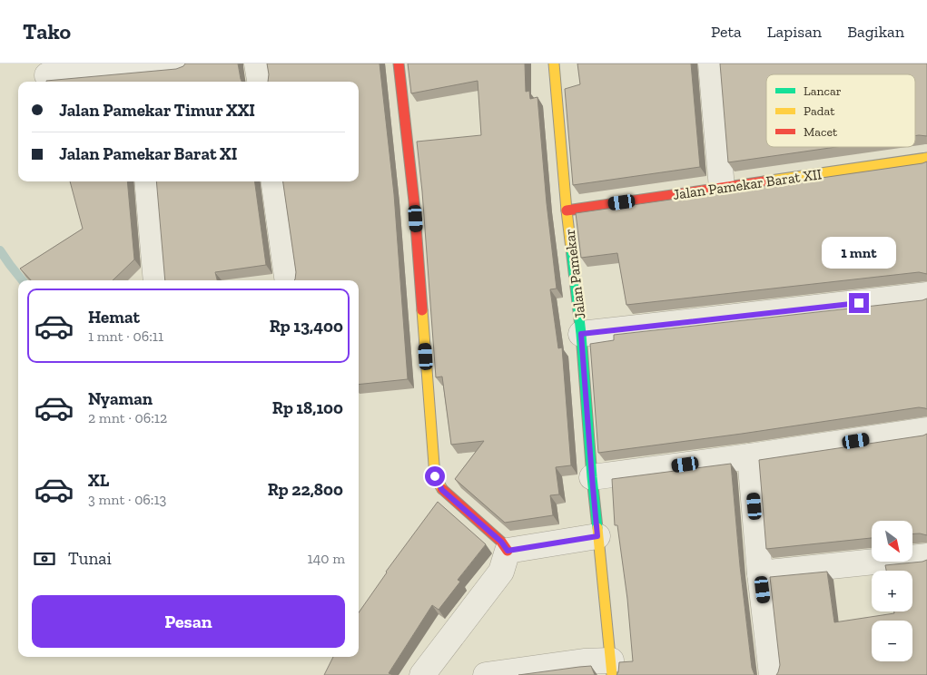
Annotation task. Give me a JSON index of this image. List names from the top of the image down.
{
  "streets": {
    "street": ["Jalan Pamekar Barat XII", "Jalan Pamekar"]
  },
  "crossings": [
    ["Jalan Pamekar Barat XII", "Jalan Pamekar"]
  ],
  "legend": ["Lancar", "Padat", "Macet"],
  "north": "bottom right",
  "page": {
    "header": "Tako",
    "nav": ["Peta", "Lapisan", "Bagikan"],
    "banner": ["Jalan Pamekar Timur XXI", "Jalan Pamekar Barat XI"],
    "bubble": "1 mnt",
    "list": [
      {
        "name": "Hemat",
        "note": "1 mnt · 06:11",
        "value": "Rp 13,400"
      },
      {
        "name": "Nyaman",
        "note": "2 mnt · 06:12",
        "value": "Rp 18,100"
      },
      {
        "name": "XL",
        "note": "3 mnt · 06:13",
        "value": "Rp 22,800"
      }
    ],
    "map_buttons": ["+", "−"],
    "pay": ["Tunai", "140 m"],
    "buttons": "Pesan"
  }
}
